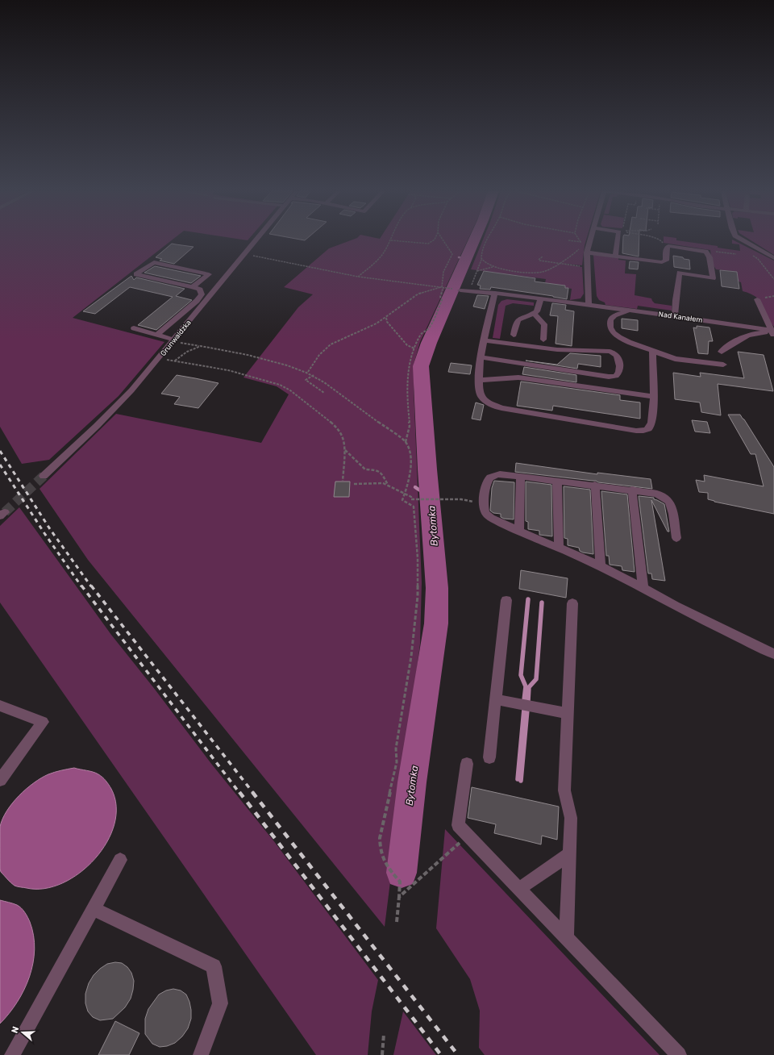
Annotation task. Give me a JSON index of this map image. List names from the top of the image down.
{
  "streets": {
    "street": ["Nad Kanałem", "Grunwaldzka"]
  },
  "water": ["Bytomka"],
  "north": "left"
}
